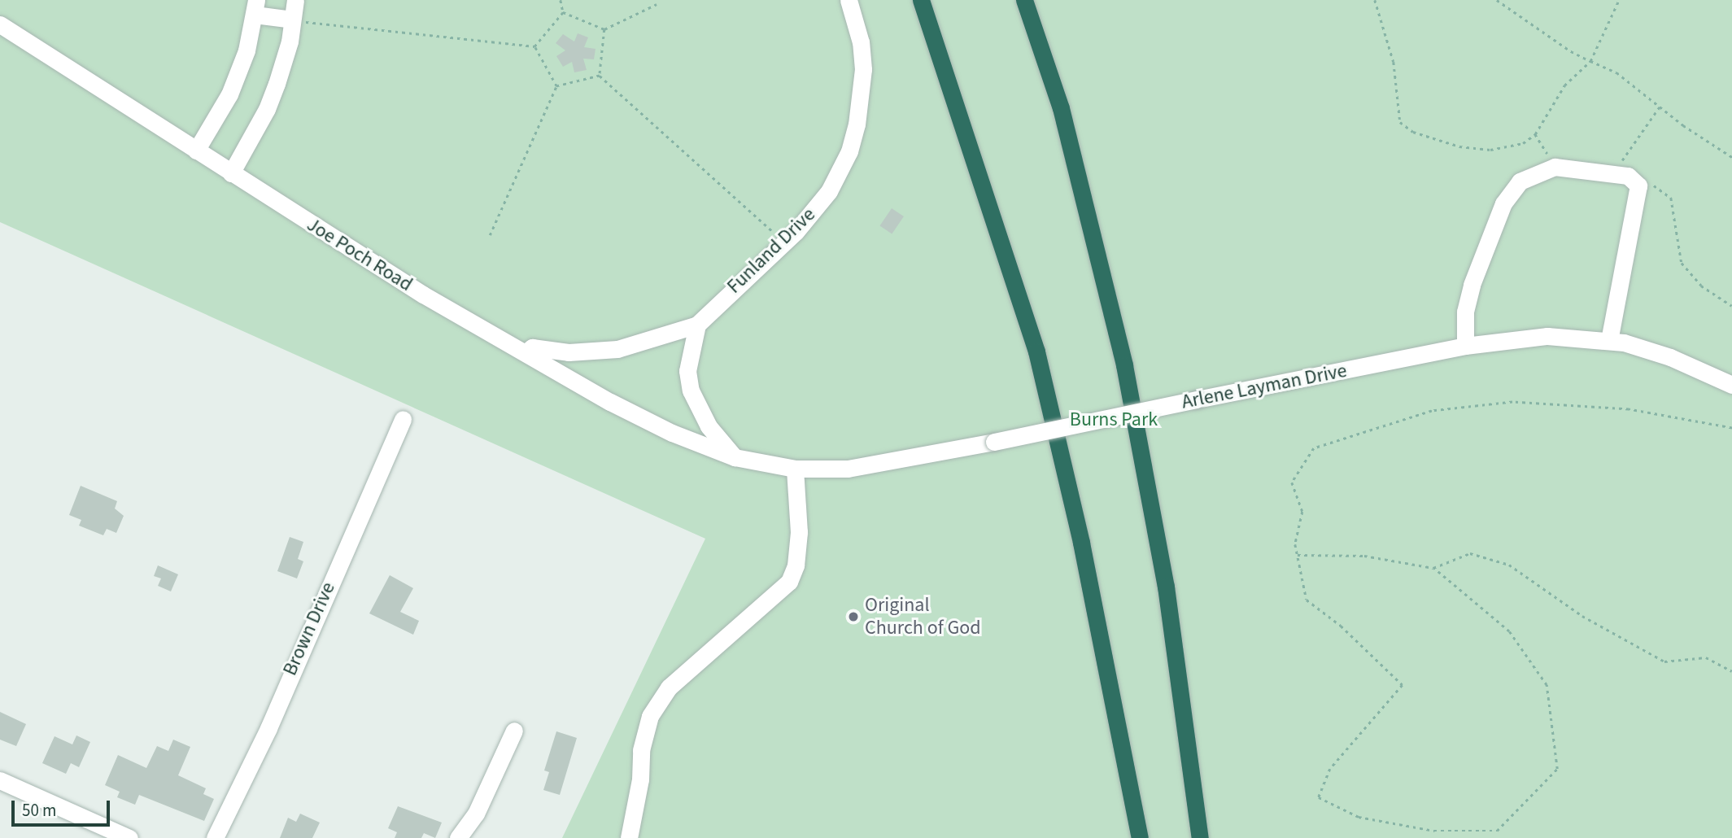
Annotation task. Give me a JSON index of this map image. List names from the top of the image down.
{
  "streets": {
    "street": [
      "Funland Drive",
      "Joe Poch Road",
      "Arlene Layman Drive",
      "Brown Drive"
    ]
  },
  "crossings": [
    ["Funland Drive", "Joe Poch Road"],
    ["Joe Poch Road", "Arlene Layman Drive"]
  ],
  "parks": ["Burns Park"],
  "places": ["Original Church of God"],
  "scale_bar": "50 m"
}
